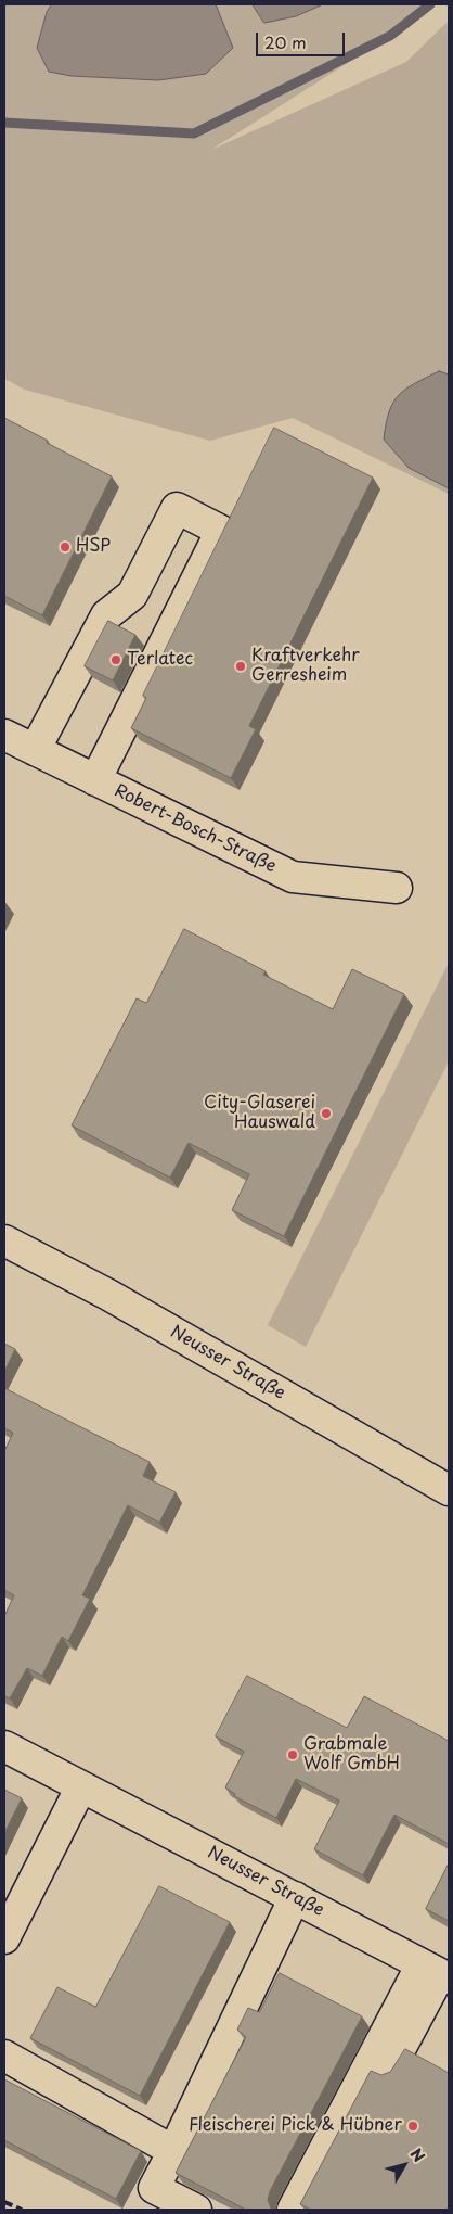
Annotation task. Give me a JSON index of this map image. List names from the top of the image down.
{
  "streets": {
    "street": ["Robert-Bosch-Straße", "Neusser Straße"]
  },
  "places": [
    "HSP",
    "Terlatec",
    "Kraftverkehr Gerresheim",
    "City-Glaserei Hauswald",
    "Grabmale Wolf GmbH",
    "Fleischerei Pick & Hübner"
  ],
  "scale_bar": "20 m",
  "north": "top right"
}
